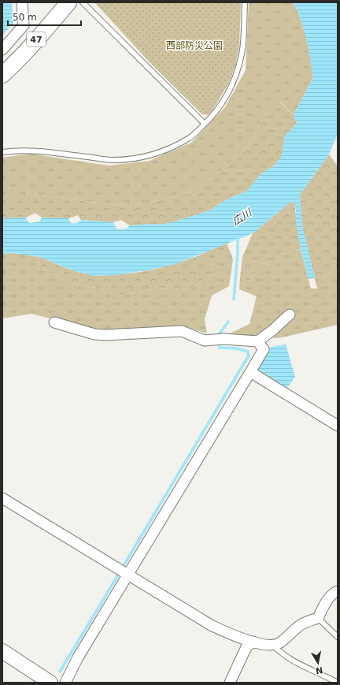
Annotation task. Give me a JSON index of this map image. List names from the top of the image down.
{
  "streets": {
    "main road": ["47"]
  },
  "water": ["広川"],
  "parks": ["西部防災公園"],
  "scale_bar": "50 m",
  "north": "bottom"
}
